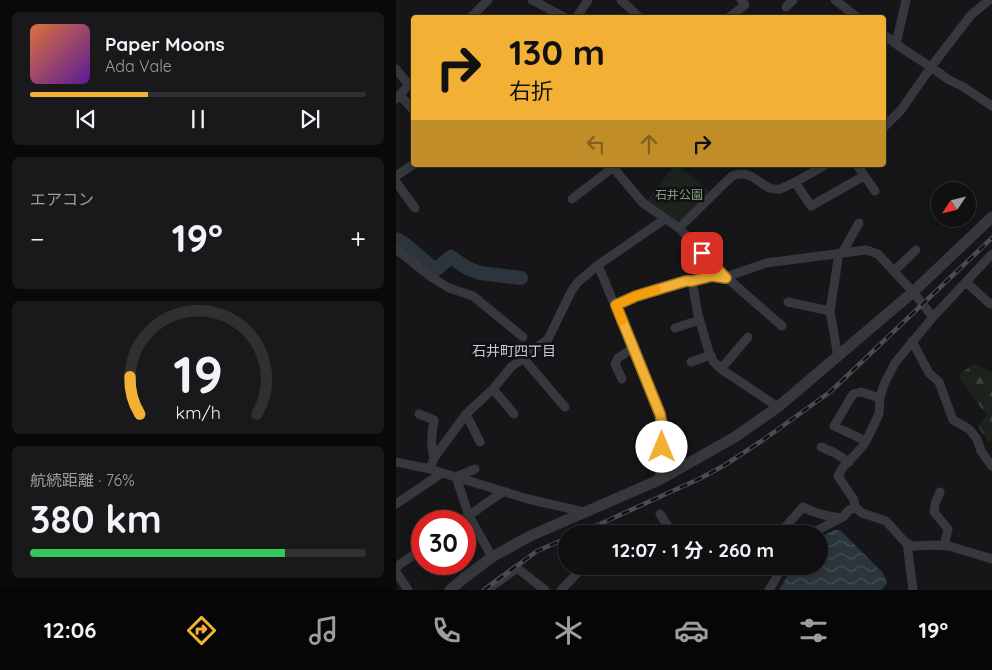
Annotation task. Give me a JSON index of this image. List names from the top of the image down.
{
  "districts": ["石井町四丁目"],
  "parks": ["石井公園"],
  "north": "bottom left",
  "page": {
    "turn": ["130 m", "右折"],
    "song": ["Paper Moons", "Ada Vale"],
    "tile": [
      "エアコン",
      ["航続距離 · 76%", "380 km"]
    ],
    "heat": ["−", "19°", "+"],
    "limit": "30",
    "trip": "12:07 · 1 分 · 260 m",
    "tabs": ["12:06", "19°"],
    "gauge": ["19", "km/h"]
  }
}
